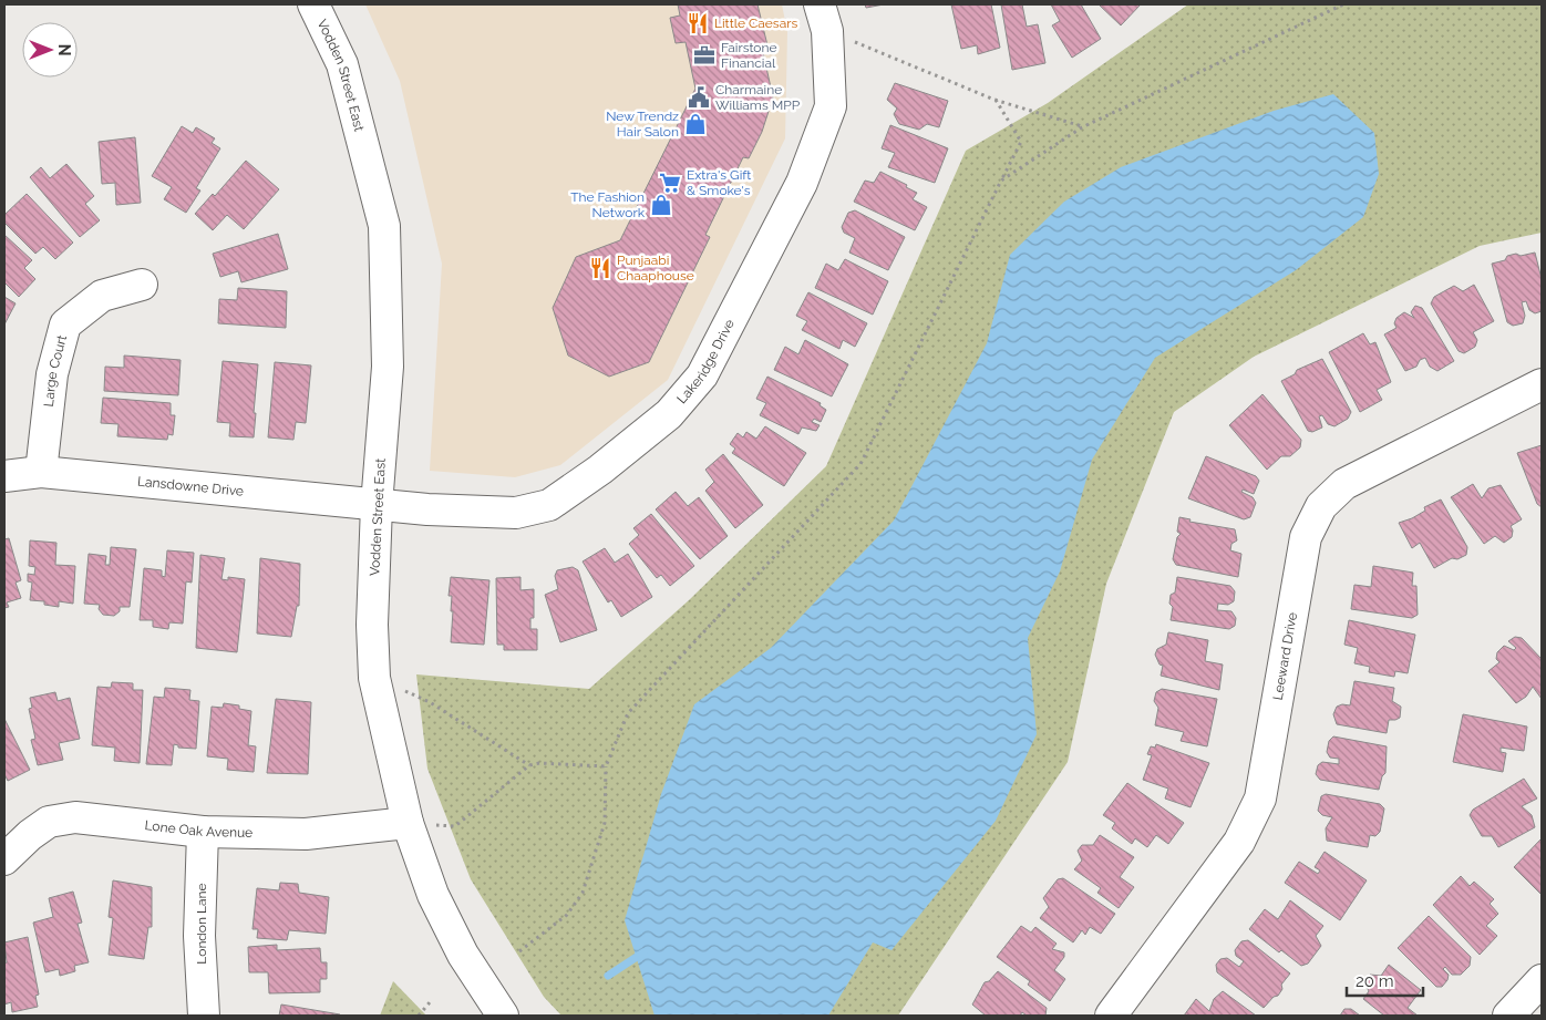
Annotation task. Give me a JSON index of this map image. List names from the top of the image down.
{
  "streets": {
    "street": [
      "Vodden Street East",
      "Lakeridge Drive",
      "Large Court",
      "Lansdowne Drive",
      "Leeward Drive",
      "Lone Oak Avenue",
      "London Lane"
    ]
  },
  "crossings": [
    ["Vodden Street East", "Lakeridge Drive"],
    ["Vodden Street East", "Lansdowne Drive"],
    ["Vodden Street East", "Lone Oak Avenue"],
    ["Lakeridge Drive", "Lansdowne Drive"],
    ["Large Court", "Lansdowne Drive"],
    ["Lone Oak Avenue", "London Lane"]
  ],
  "places": {
    "restaurant": ["Little Caesars", "Punjaabi Chaaphouse"],
    "office": ["Fairstone Financial"],
    "public building": ["Charmaine Williams MPP"],
    "shop": ["New Trendz Hair Salon", "The Fashion Network"],
    "supermarket": ["Extra's Gift & Smoke's"]
  },
  "scale_bar": "20 m",
  "north": "right"
}
